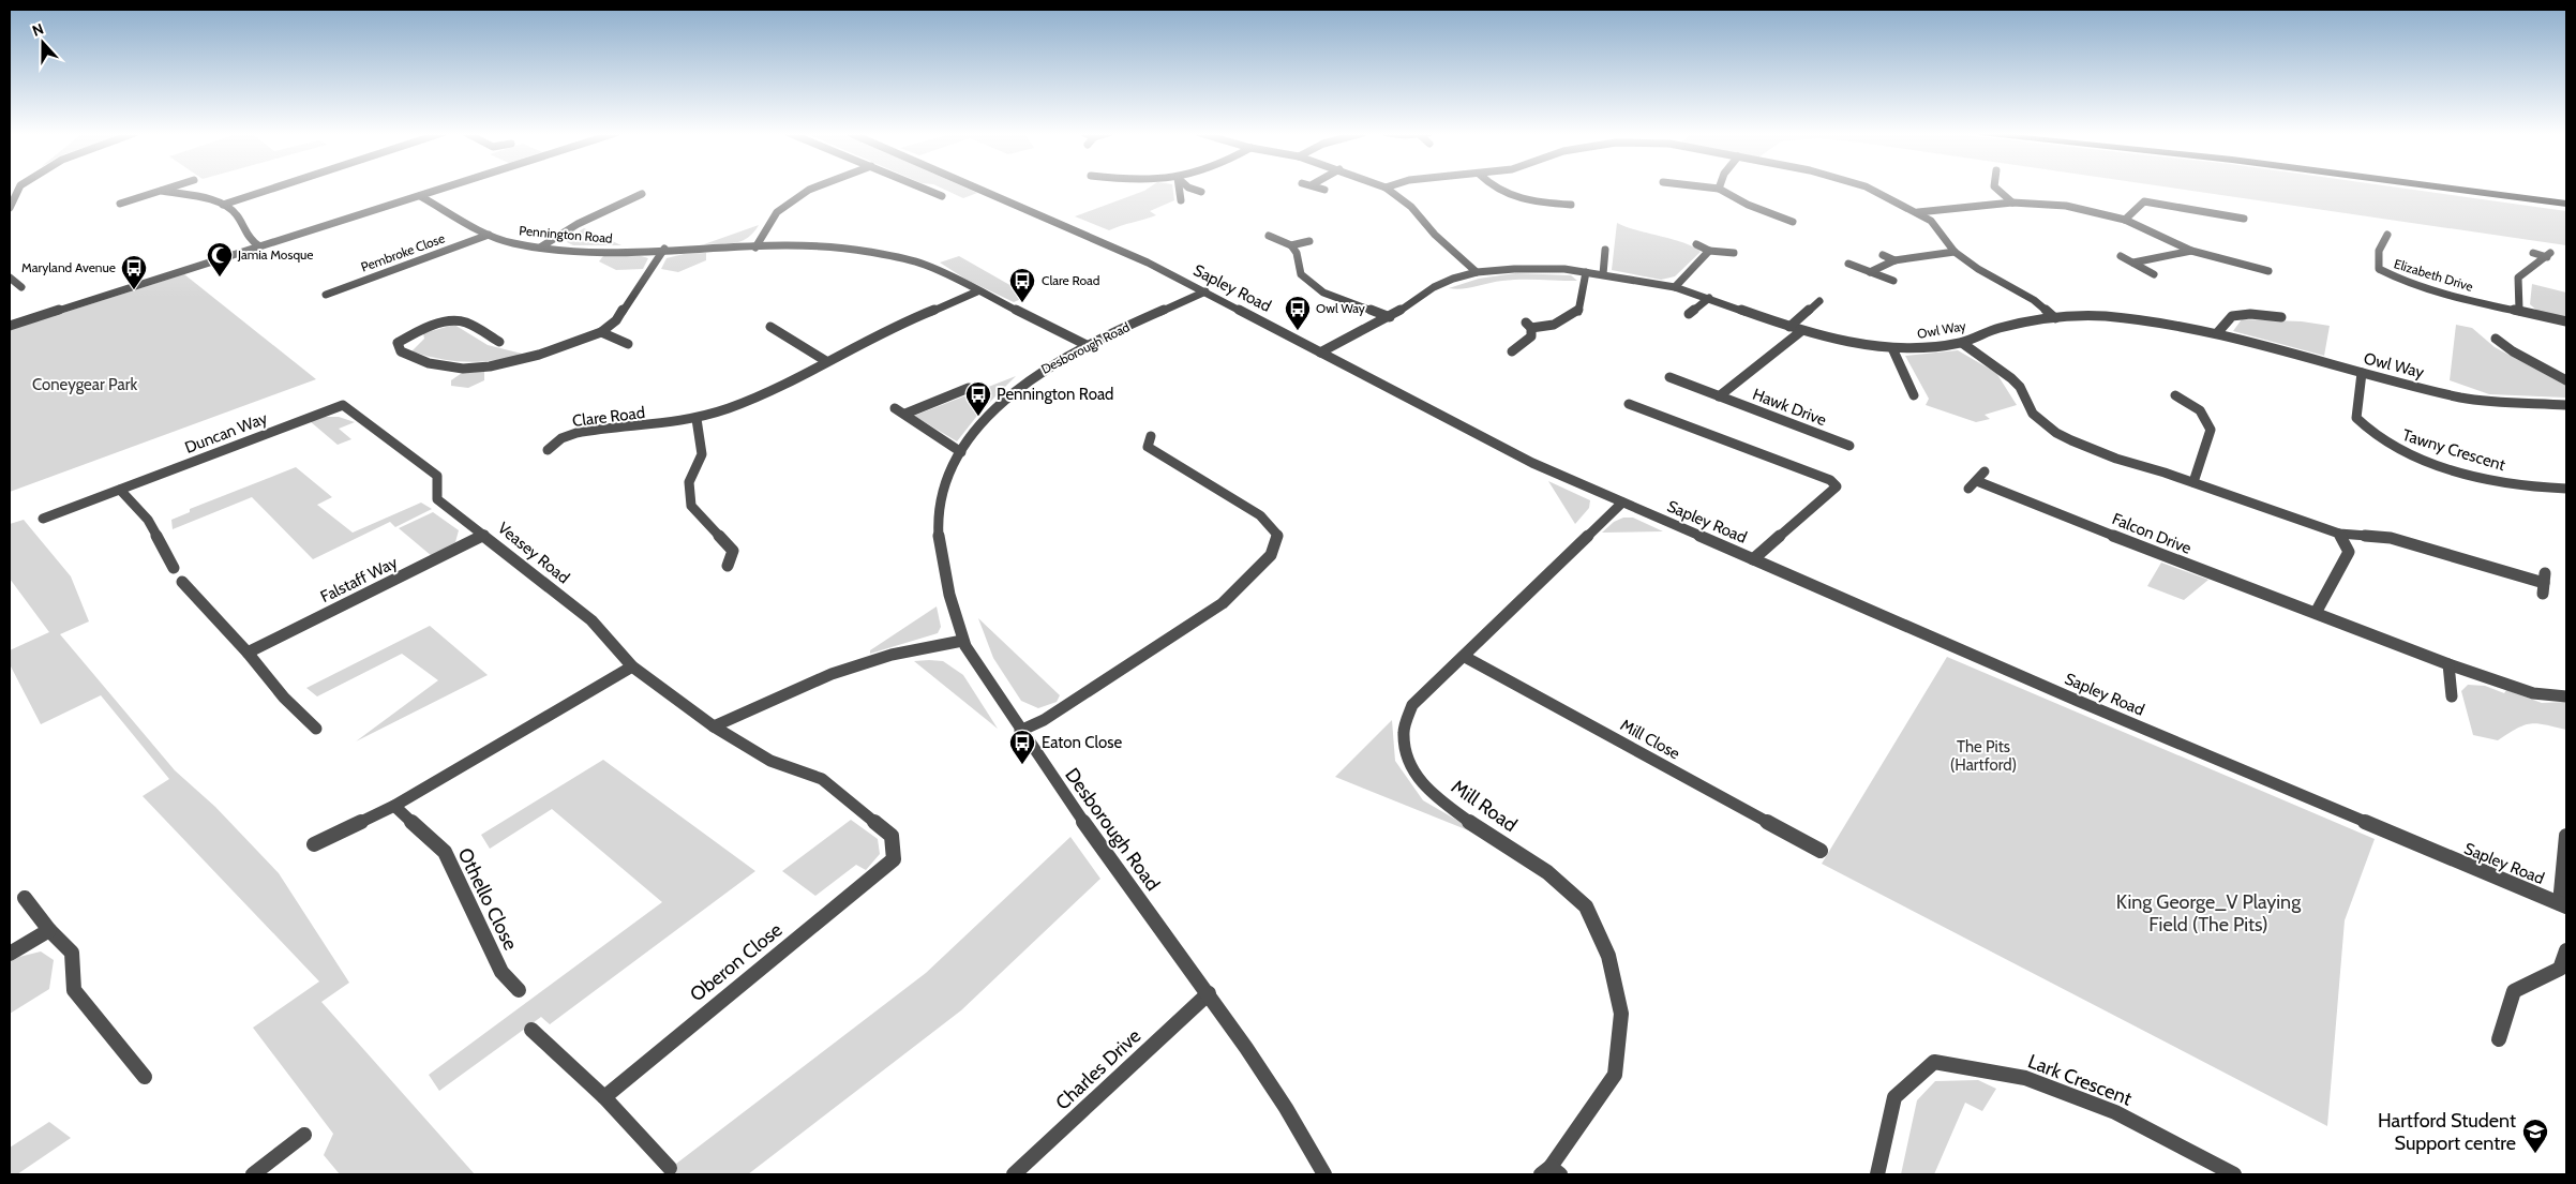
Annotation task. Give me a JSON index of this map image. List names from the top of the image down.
{
  "streets": {
    "street": [
      "Pennington Road",
      "Pembroke Close",
      "Elizabeth Drive",
      "Sapley Road",
      "Owl Way",
      "Desborough Road",
      "Hawk Drive",
      "Clare Road",
      "Duncan Way",
      "Tawny Crescent",
      "Falcon Drive",
      "Veasey Road",
      "Falstaff Way",
      "Mill Close",
      "Mill Road",
      "Othello Close",
      "Oberon Close",
      "Charles Drive",
      "Lark Crescent"
    ]
  },
  "crossings": [
    ["Pennington Road", "Pembroke Close"],
    ["Pennington Road", "Desborough Road"],
    ["Pennington Road", "Clare Road"],
    ["Sapley Road", "Owl Way"],
    ["Sapley Road", "Desborough Road"],
    ["Sapley Road", "Mill Road"],
    ["Owl Way", "Hawk Drive"],
    ["Owl Way", "Tawny Crescent"],
    ["Desborough Road", "Charles Drive"],
    ["Duncan Way", "Veasey Road"],
    ["Veasey Road", "Falstaff Way"],
    ["Veasey Road", "Oberon Close"],
    ["Mill Close", "Mill Road"]
  ],
  "parks": ["Coneygear Park", "The Pits (Hartford)", "King George_V Playing Field (The Pits)"],
  "places": {
    "mosque": ["Jamia Mosque"],
    "bus stop": [
      "Maryland Avenue",
      "Clare Road",
      "Owl Way",
      "Pennington Road",
      "Eaton Close"
    ],
    "school or university": ["Hartford Student Support centre"]
  },
  "north": "top"
}
